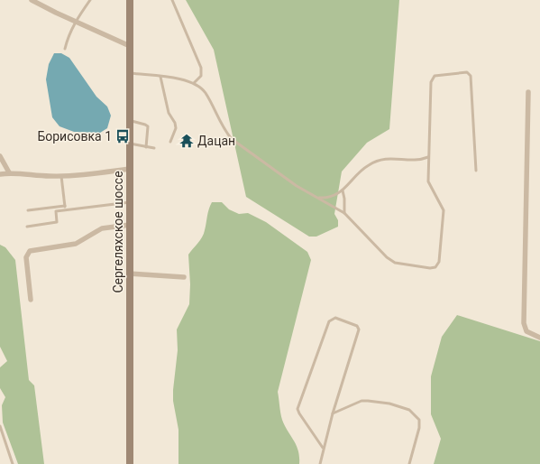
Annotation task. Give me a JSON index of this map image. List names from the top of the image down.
{
  "streets": {
    "main road": ["Сергеляхское шоссе"]
  },
  "places": {
    "bus stop": ["Борисовка 1"],
    "temple": ["Дацан"]
  }
}
